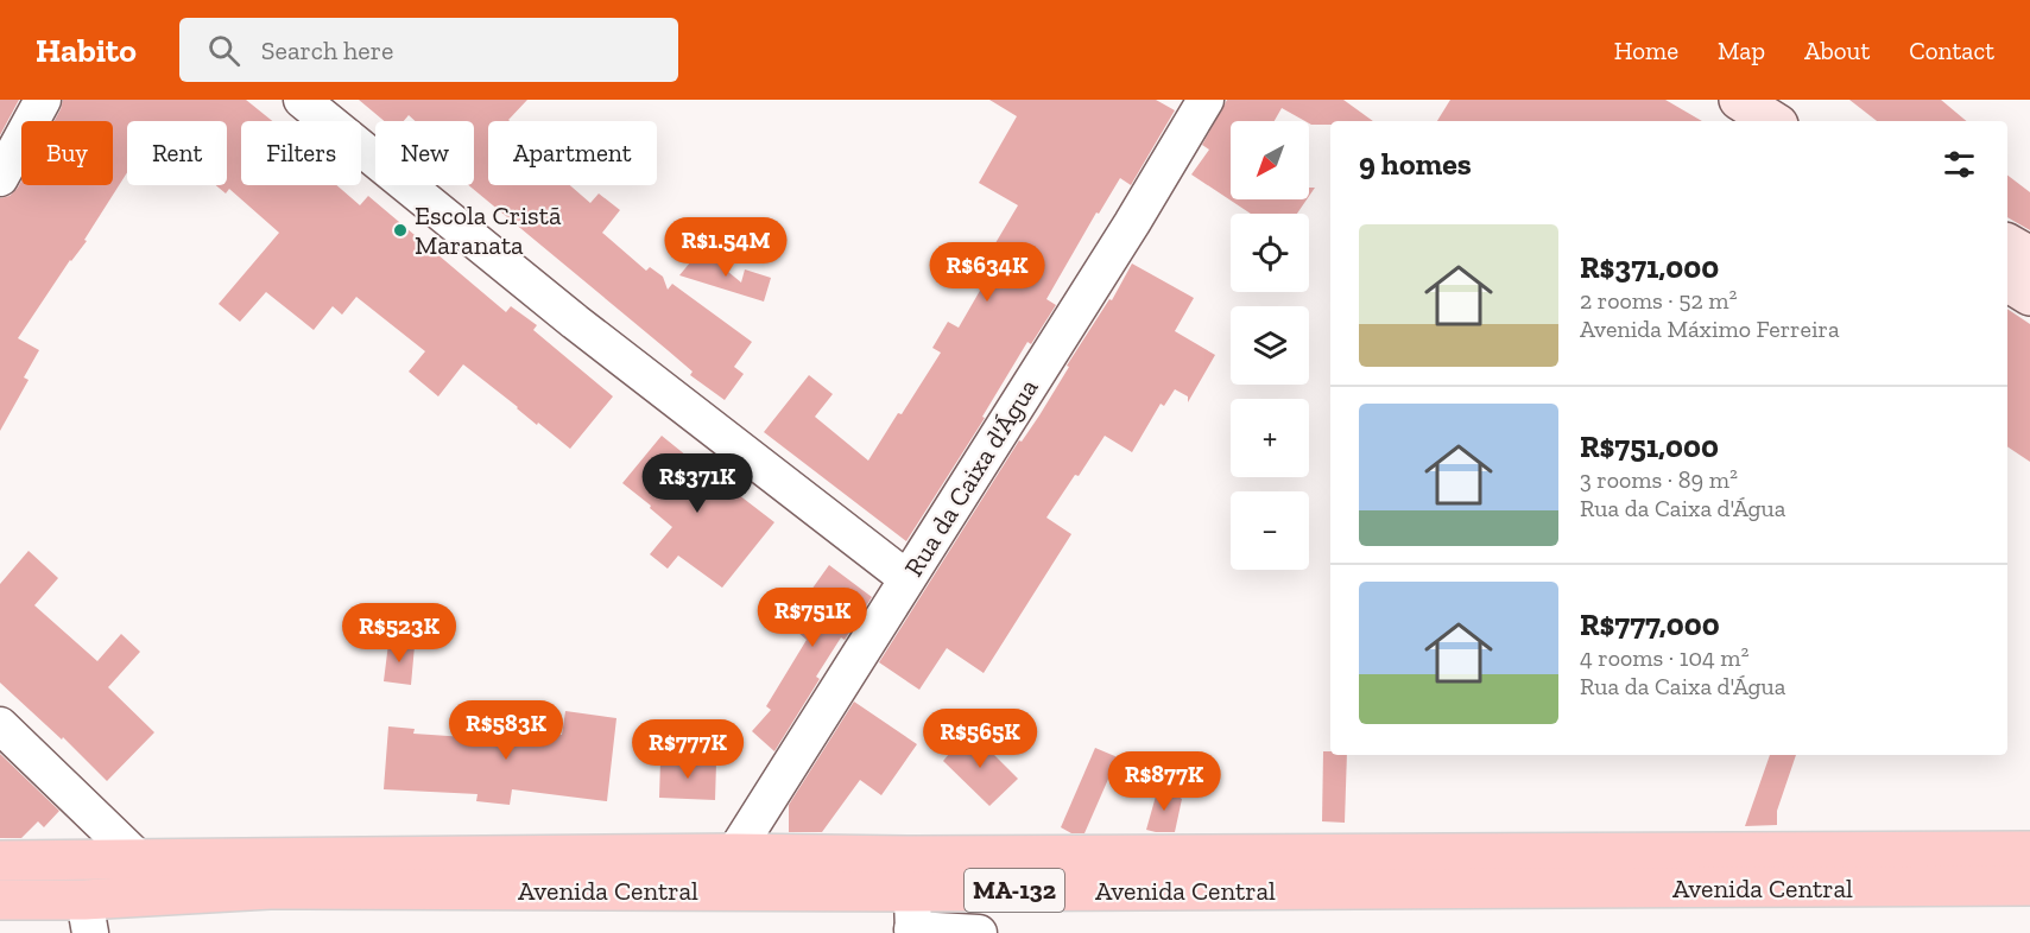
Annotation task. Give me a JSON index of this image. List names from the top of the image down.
{
  "streets": {
    "main road": ["Avenida Central", "MA-132"],
    "street": ["Rua da Caixa d'Água"]
  },
  "crossings": [
    ["Rua da Caixa d'Água", "MA-132"],
    ["Avenida Central", "MA-132"]
  ],
  "places": ["Escola Cristã Maranata"],
  "north": "bottom left",
  "page": {
    "header": "Habito",
    "search": "Search here",
    "nav": [
      "Home",
      "Map",
      "About",
      "Contact"
    ],
    "map_buttons": ["+", "−"],
    "chip": [
      "Buy",
      "Rent",
      "Filters",
      "New",
      "Apartment"
    ],
    "heading": "9 homes",
    "list": [
      {
        "name": "R$371,000",
        "note": "2 rooms · 52 m² · Avenida Máximo Ferreira"
      },
      {
        "name": "R$751,000",
        "note": "3 rooms · 89 m² · Rua da Caixa d'Água"
      },
      {
        "name": "R$777,000",
        "note": "4 rooms · 104 m² · Rua da Caixa d'Água"
      }
    ],
    "price": [
      "R$1.54M",
      "R$634K",
      "R$371K",
      "R$751K",
      "R$523K",
      "R$583K",
      "R$565K",
      "R$777K",
      "R$877K"
    ]
  }
}
